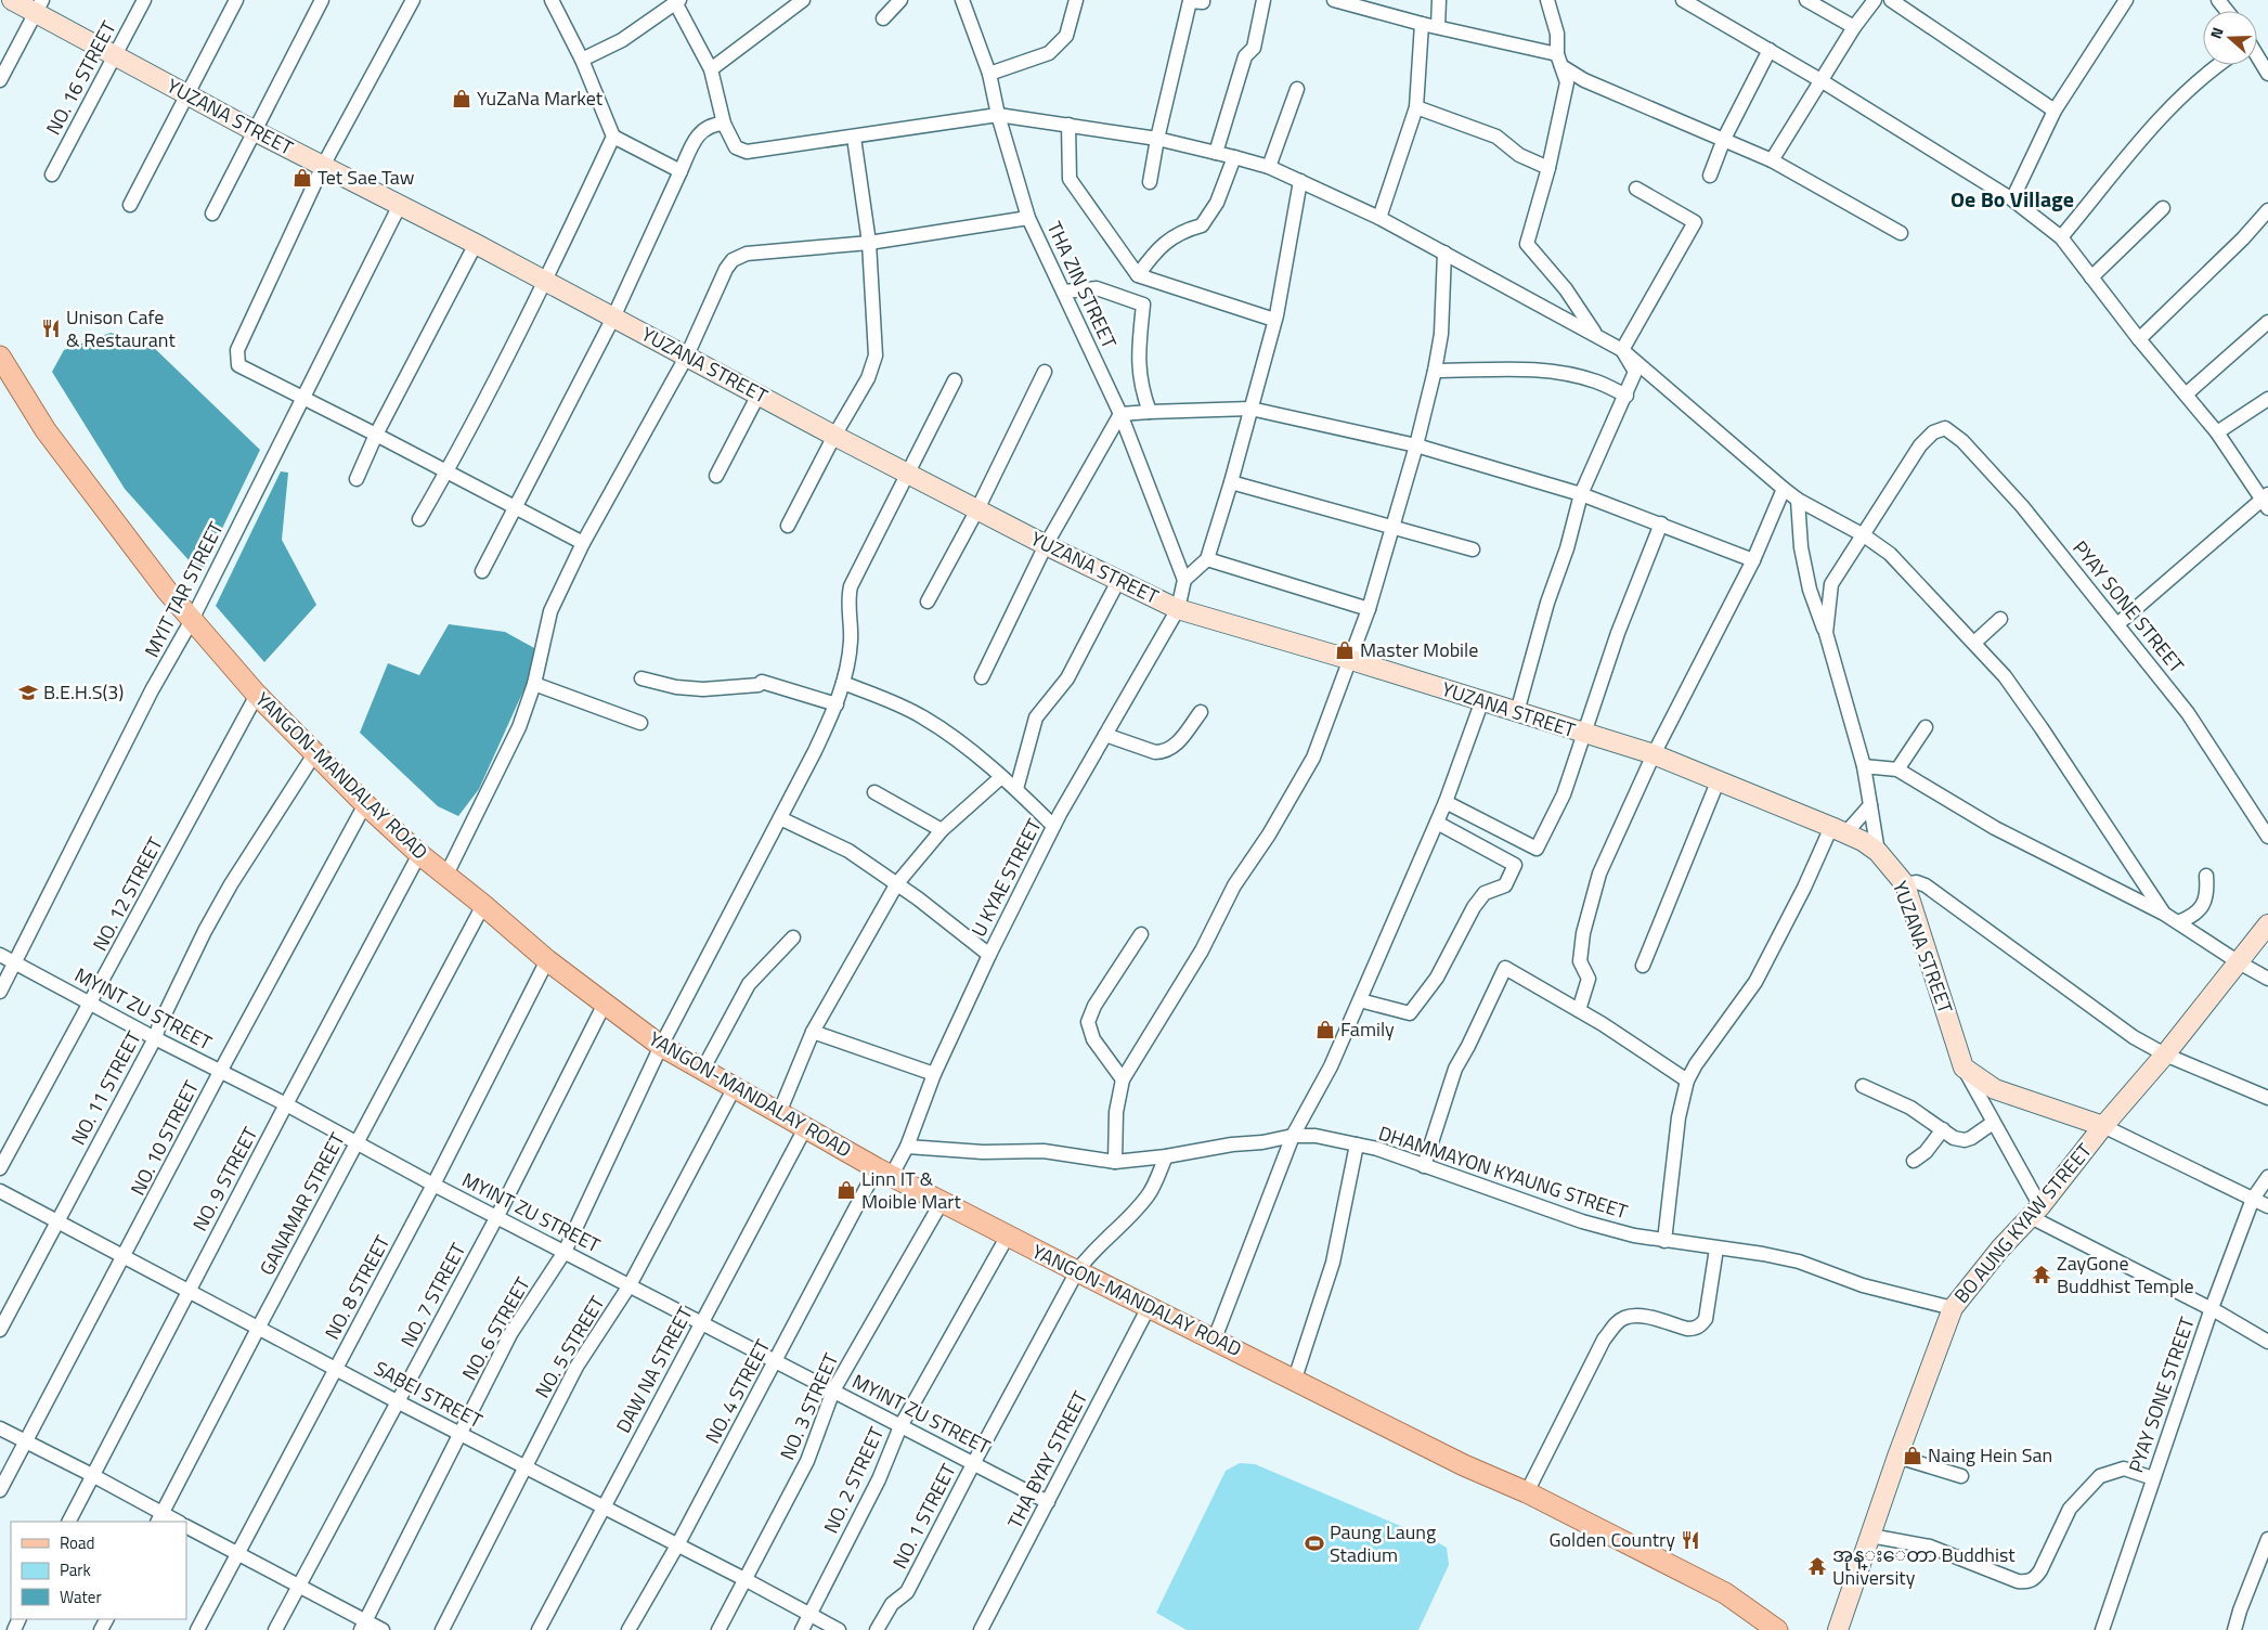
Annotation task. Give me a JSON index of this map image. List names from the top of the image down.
{
  "streets": {
    "main road": ["YANGON-MANDALAY ROAD"],
    "street": [
      "NO. 16 STREET",
      "YUZANA STREET",
      "THA ZIN STREET",
      "MYIT TAR STREET",
      "PYAY SONE STREET",
      "U KYAE STREET",
      "NO. 12 STREET",
      "MYINT ZU STREET",
      "NO. 11 STREET",
      "NO. 10 STREET",
      "DHAMMAYON KYAUNG STREET",
      "NO. 9 STREET",
      "GANAMAR STREET",
      "BO AUNG KYAW STREET",
      "NO. 8 STREET",
      "NO. 7 STREET",
      "NO. 6 STREET",
      "NO. 5 STREET",
      "DAW NA STREET",
      "NO. 4 STREET",
      "SABEI STREET",
      "NO. 3 STREET",
      "THA BYAY STREET",
      "NO. 2 STREET",
      "NO. 1 STREET"
    ]
  },
  "crossings": [
    ["NO. 16 STREET", "YUZANA STREET"],
    ["YUZANA STREET", "MYIT TAR STREET"],
    ["YUZANA STREET", "U KYAE STREET"],
    ["YUZANA STREET", "NO. 6 STREET"],
    ["THA ZIN STREET", "U KYAE STREET"],
    ["MYIT TAR STREET", "YANGON-MANDALAY ROAD"],
    ["MYIT TAR STREET", "MYINT ZU STREET"],
    ["YANGON-MANDALAY ROAD", "U KYAE STREET"],
    ["YANGON-MANDALAY ROAD", "NO. 12 STREET"],
    ["YANGON-MANDALAY ROAD", "NO. 11 STREET"],
    ["YANGON-MANDALAY ROAD", "NO. 10 STREET"],
    ["YANGON-MANDALAY ROAD", "DHAMMAYON KYAUNG STREET"],
    ["YANGON-MANDALAY ROAD", "NO. 9 STREET"],
    ["YANGON-MANDALAY ROAD", "GANAMAR STREET"],
    ["YANGON-MANDALAY ROAD", "NO. 8 STREET"],
    ["YANGON-MANDALAY ROAD", "NO. 7 STREET"],
    ["YANGON-MANDALAY ROAD", "NO. 6 STREET"],
    ["YANGON-MANDALAY ROAD", "NO. 5 STREET"],
    ["YANGON-MANDALAY ROAD", "DAW NA STREET"],
    ["YANGON-MANDALAY ROAD", "NO. 4 STREET"],
    ["YANGON-MANDALAY ROAD", "NO. 3 STREET"],
    ["YANGON-MANDALAY ROAD", "THA BYAY STREET"],
    ["YANGON-MANDALAY ROAD", "NO. 2 STREET"],
    ["YANGON-MANDALAY ROAD", "NO. 1 STREET"],
    ["U KYAE STREET", "DHAMMAYON KYAUNG STREET"],
    ["U KYAE STREET", "NO. 4 STREET"],
    ["NO. 12 STREET", "MYINT ZU STREET"],
    ["MYINT ZU STREET", "NO. 11 STREET"],
    ["MYINT ZU STREET", "NO. 10 STREET"],
    ["MYINT ZU STREET", "NO. 9 STREET"],
    ["MYINT ZU STREET", "GANAMAR STREET"],
    ["MYINT ZU STREET", "NO. 8 STREET"],
    ["MYINT ZU STREET", "NO. 7 STREET"],
    ["MYINT ZU STREET", "NO. 6 STREET"],
    ["MYINT ZU STREET", "NO. 5 STREET"],
    ["MYINT ZU STREET", "DAW NA STREET"],
    ["MYINT ZU STREET", "NO. 4 STREET"],
    ["MYINT ZU STREET", "NO. 3 STREET"],
    ["MYINT ZU STREET", "THA BYAY STREET"],
    ["MYINT ZU STREET", "NO. 2 STREET"],
    ["MYINT ZU STREET", "NO. 1 STREET"],
    ["NO. 11 STREET", "SABEI STREET"],
    ["NO. 10 STREET", "SABEI STREET"],
    ["DHAMMAYON KYAUNG STREET", "BO AUNG KYAW STREET"],
    ["DHAMMAYON KYAUNG STREET", "NO. 1 STREET"],
    ["NO. 9 STREET", "SABEI STREET"],
    ["GANAMAR STREET", "SABEI STREET"],
    ["NO. 8 STREET", "SABEI STREET"],
    ["NO. 7 STREET", "SABEI STREET"],
    ["NO. 6 STREET", "SABEI STREET"],
    ["NO. 5 STREET", "SABEI STREET"],
    ["DAW NA STREET", "SABEI STREET"],
    ["NO. 4 STREET", "SABEI STREET"],
    ["SABEI STREET", "NO. 3 STREET"],
    ["SABEI STREET", "NO. 2 STREET"]
  ],
  "districts": ["Oe Bo Village"],
  "places": {
    "shop": [
      "YuZaNa Market",
      "Tet Sae Taw",
      "Master Mobile",
      "Family",
      "Linn IT & Moible Mart",
      "Naing Hein San"
    ],
    "restaurant": ["Unison Cafe & Restaurant", "Golden Country"],
    "school or university": ["B.E.H.S(3)"],
    "temple": ["ZayGone Buddhist Temple", "အုန္းေတာ Buddhist University"],
    "sports": ["Paung Laung Stadium"]
  },
  "legend": ["Road", "Park", "Water"],
  "north": "left"
}
